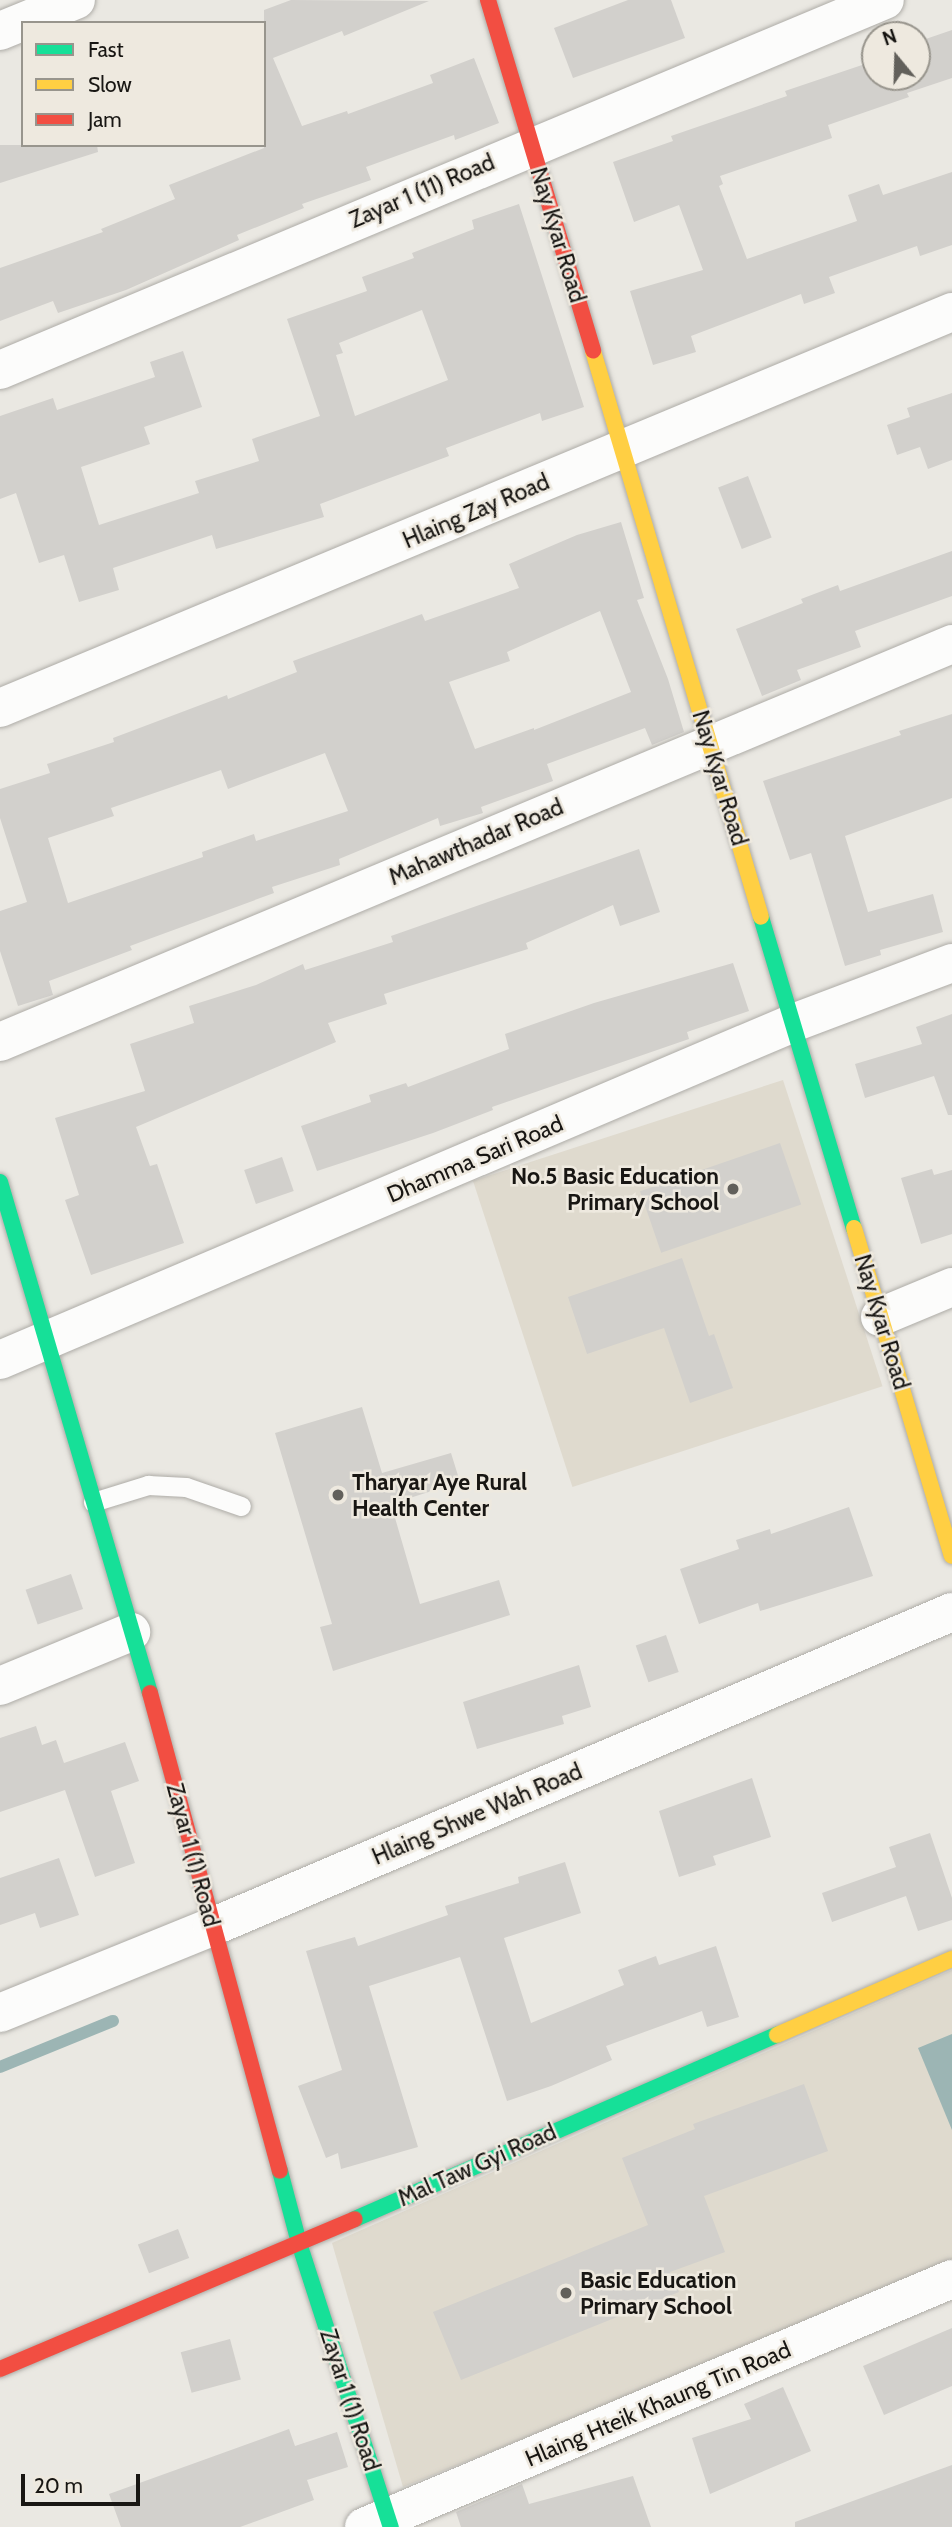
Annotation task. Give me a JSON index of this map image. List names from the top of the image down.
{
  "streets": {
    "street": [
      "Zayar 1 (11) Road",
      "Nay Kyar Road",
      "Hlaing Zay Road",
      "Mahawthadar Road",
      "Dhamma Sari Road",
      "Hlaing Shwe Wah Road",
      "Zayar 1 (1) Road",
      "Mal Taw Gyi Road",
      "Hlaing Hteik Khaung Tin Road"
    ]
  },
  "crossings": [
    ["Zayar 1 (11) Road", "Nay Kyar Road"],
    ["Nay Kyar Road", "Hlaing Zay Road"],
    ["Nay Kyar Road", "Mahawthadar Road"],
    ["Nay Kyar Road", "Dhamma Sari Road"],
    ["Dhamma Sari Road", "Zayar 1 (1) Road"],
    ["Hlaing Shwe Wah Road", "Zayar 1 (1) Road"],
    ["Zayar 1 (1) Road", "Mal Taw Gyi Road"],
    ["Zayar 1 (1) Road", "Hlaing Hteik Khaung Tin Road"]
  ],
  "places": ["No.5 Basic Education Primary School", "Tharyar Aye Rural Health Center", "Basic Education Primary School"],
  "legend": ["Fast", "Slow", "Jam"],
  "scale_bar": "20 m",
  "north": "top"
}
